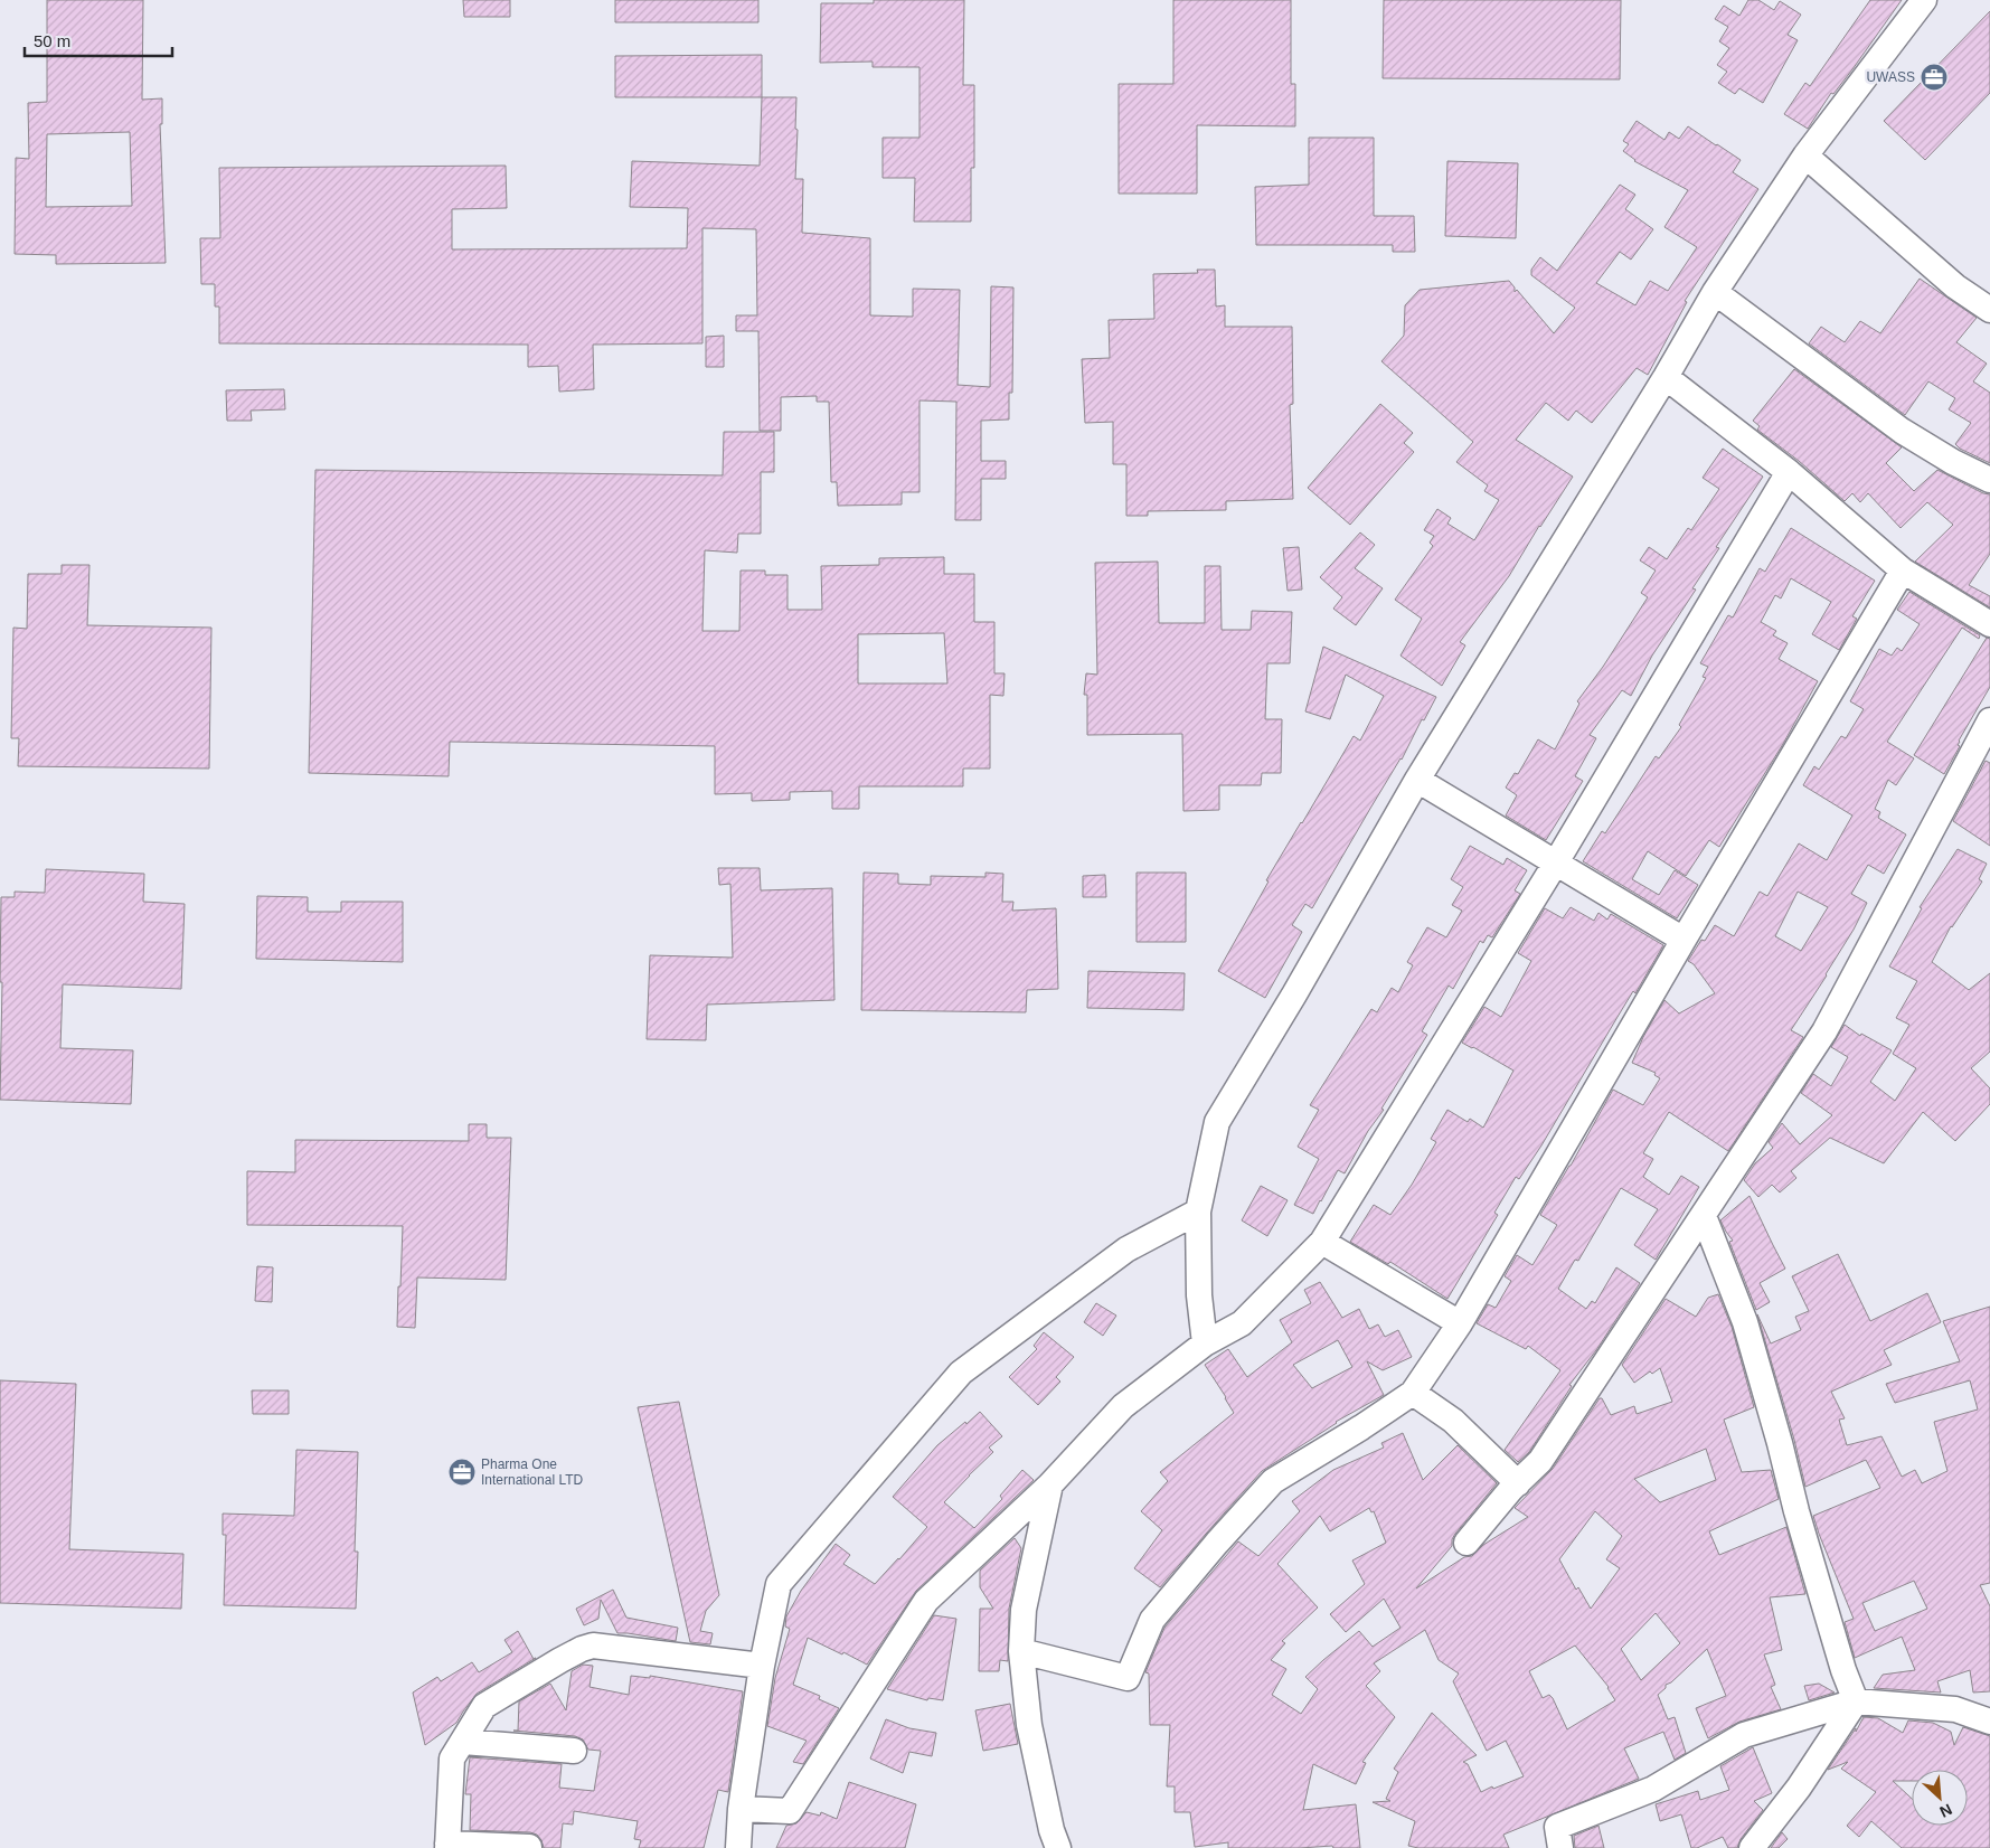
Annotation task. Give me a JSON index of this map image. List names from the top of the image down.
{
  "places": {
    "office": ["UWASS", "Pharma One International LTD"]
  },
  "scale_bar": "50 m",
  "north": "bottom right"
}
